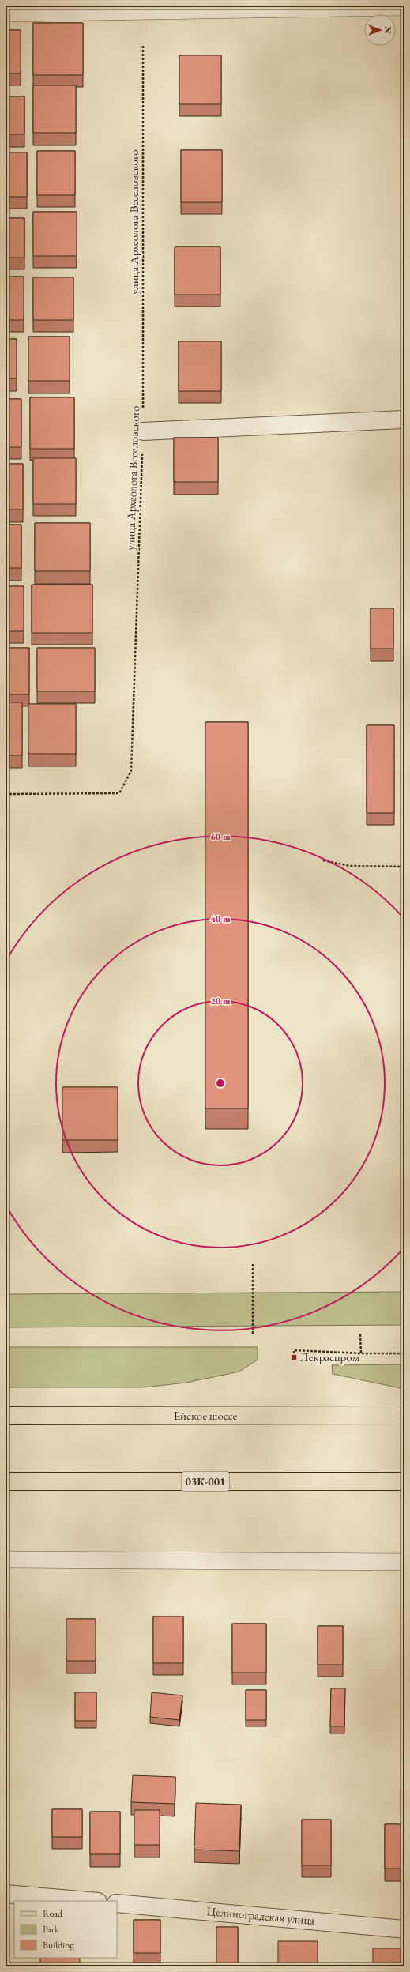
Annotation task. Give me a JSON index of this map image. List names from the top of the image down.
{
  "streets": {
    "main road": ["Ейское шоссе", "03К-001"],
    "street": ["Целиноградская улица"],
    "path": ["улица Археолога Веселовского"]
  },
  "places": {
    "transit": ["Лекраспром"]
  },
  "legend": ["Road", "Park", "Building"],
  "north": "right",
  "rings": ["60 m", "40 m", "20 m"]
}
